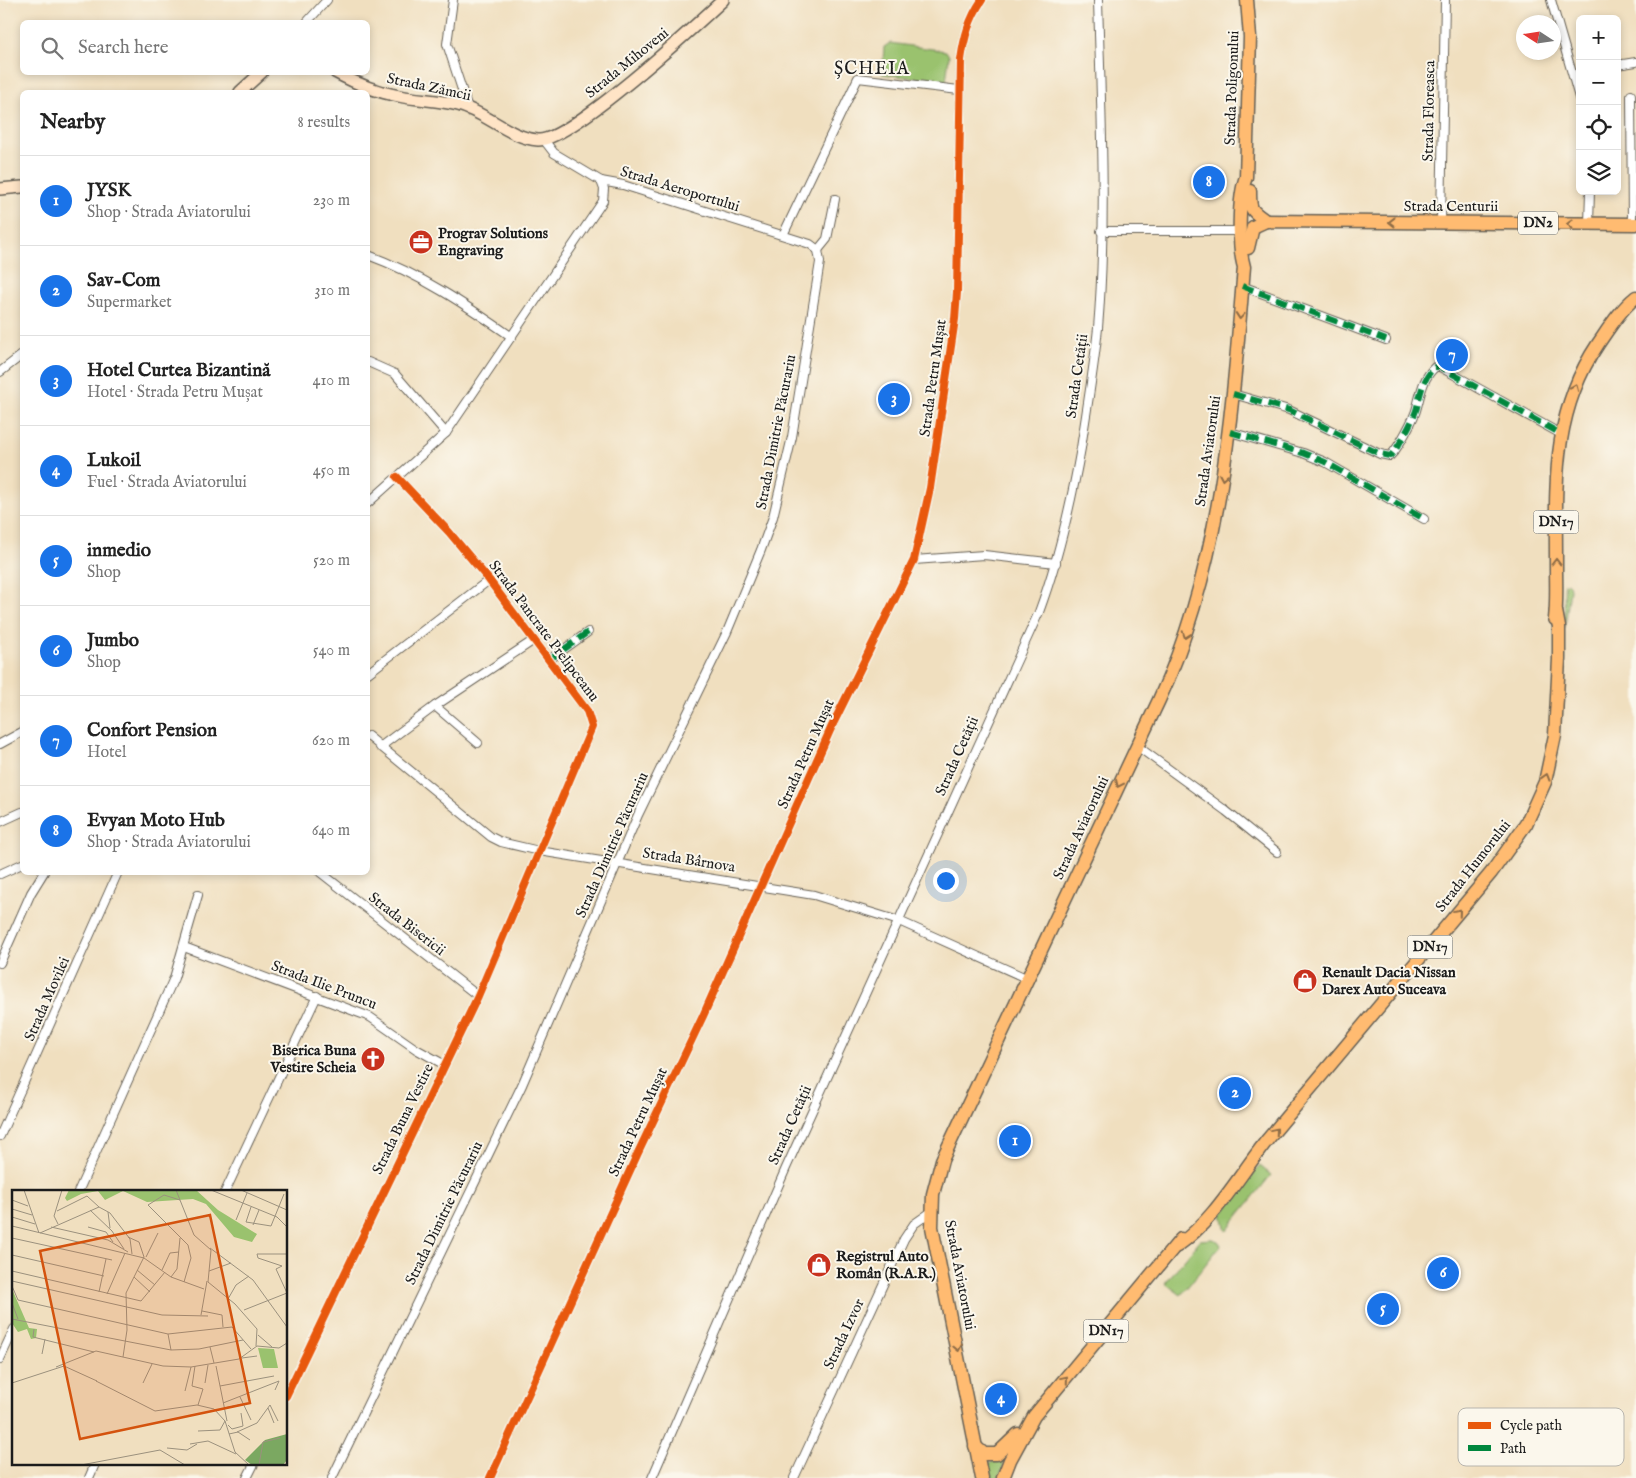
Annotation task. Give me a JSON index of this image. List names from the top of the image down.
{
  "streets": {
    "main road": [
      "Strada Mihoveni",
      "Strada Zămcii",
      "Strada Poligonului",
      "Strada Centurii",
      "DN2",
      "Strada Aviatorului",
      "DN17",
      "Strada Humorului"
    ],
    "street": [
      "Strada Floreasca",
      "Strada Aeroportului",
      "Strada Cetății",
      "Strada Petru Mușat",
      "Strada Dimitrie Păcurariu",
      "Strada Pancrate Prelipceanu",
      "Strada Bârnova",
      "Strada Bisericii",
      "Strada Ilie Pruncu",
      "Strada Movilei",
      "Strada Buna Vestire",
      "Strada Izvor"
    ]
  },
  "crossings": [
    ["Strada Mihoveni", "Strada Zămcii"],
    ["Strada Poligonului", "Strada Aviatorului"],
    ["Strada Floreasca", "Strada Centurii"],
    ["Strada Aeroportului", "Strada Dimitrie Păcurariu"],
    ["Strada Aeroportului", "Strada Pancrate Prelipceanu"],
    ["Strada Cetății", "Strada Bârnova"],
    ["Strada Petru Mușat", "Strada Bârnova"],
    ["Strada Dimitrie Păcurariu", "Strada Bârnova"],
    ["Strada Aviatorului", "Strada Bârnova"],
    ["Strada Aviatorului", "Strada Izvor"],
    ["Strada Pancrate Prelipceanu", "Strada Bârnova"],
    ["Strada Pancrate Prelipceanu", "Strada Buna Vestire"],
    ["Strada Bârnova", "Strada Buna Vestire"],
    ["Strada Bisericii", "Strada Buna Vestire"],
    ["Strada Ilie Pruncu", "Strada Buna Vestire"]
  ],
  "one_way": ["Strada Centurii", "Strada Aviatorului", "Strada Humorului"],
  "districts": ["ȘCHEIA"],
  "places": {
    "office": ["Prograv Solutions Engraving"],
    "shop": ["Renault Dacia Nissan Darex Auto Suceava", "Registrul Auto Român (R.A.R.)"],
    "church": ["Biserica Buna Vestire Scheia"]
  },
  "legend": ["Cycle path", "Path"],
  "north": "left",
  "page": {
    "map_buttons": ["+", "−"],
    "search": "Search here",
    "heading": ["Nearby", "8 results"],
    "list": [
      {
        "mark": "1",
        "name": "JYSK",
        "note": "Shop · Strada Aviatorului",
        "value": "230 m"
      },
      {
        "mark": "2",
        "name": "Sav-Com",
        "note": "Supermarket",
        "value": "310 m"
      },
      {
        "mark": "3",
        "name": "Hotel Curtea Bizantină",
        "note": "Hotel · Strada Petru Mușat",
        "value": "410 m"
      },
      {
        "mark": "4",
        "name": "Lukoil",
        "note": "Fuel · Strada Aviatorului",
        "value": "450 m"
      },
      {
        "mark": "5",
        "name": "inmedio",
        "note": "Shop",
        "value": "520 m"
      },
      {
        "mark": "6",
        "name": "Jumbo",
        "note": "Shop",
        "value": "540 m"
      },
      {
        "mark": "7",
        "name": "Confort Pension",
        "note": "Hotel",
        "value": "620 m"
      },
      {
        "mark": "8",
        "name": "Evyan Moto Hub",
        "note": "Shop · Strada Aviatorului",
        "value": "640 m"
      }
    ],
    "pins": [
      "8",
      "7",
      "3",
      "2",
      "1",
      "6",
      "5",
      "4"
    ]
  }
}
